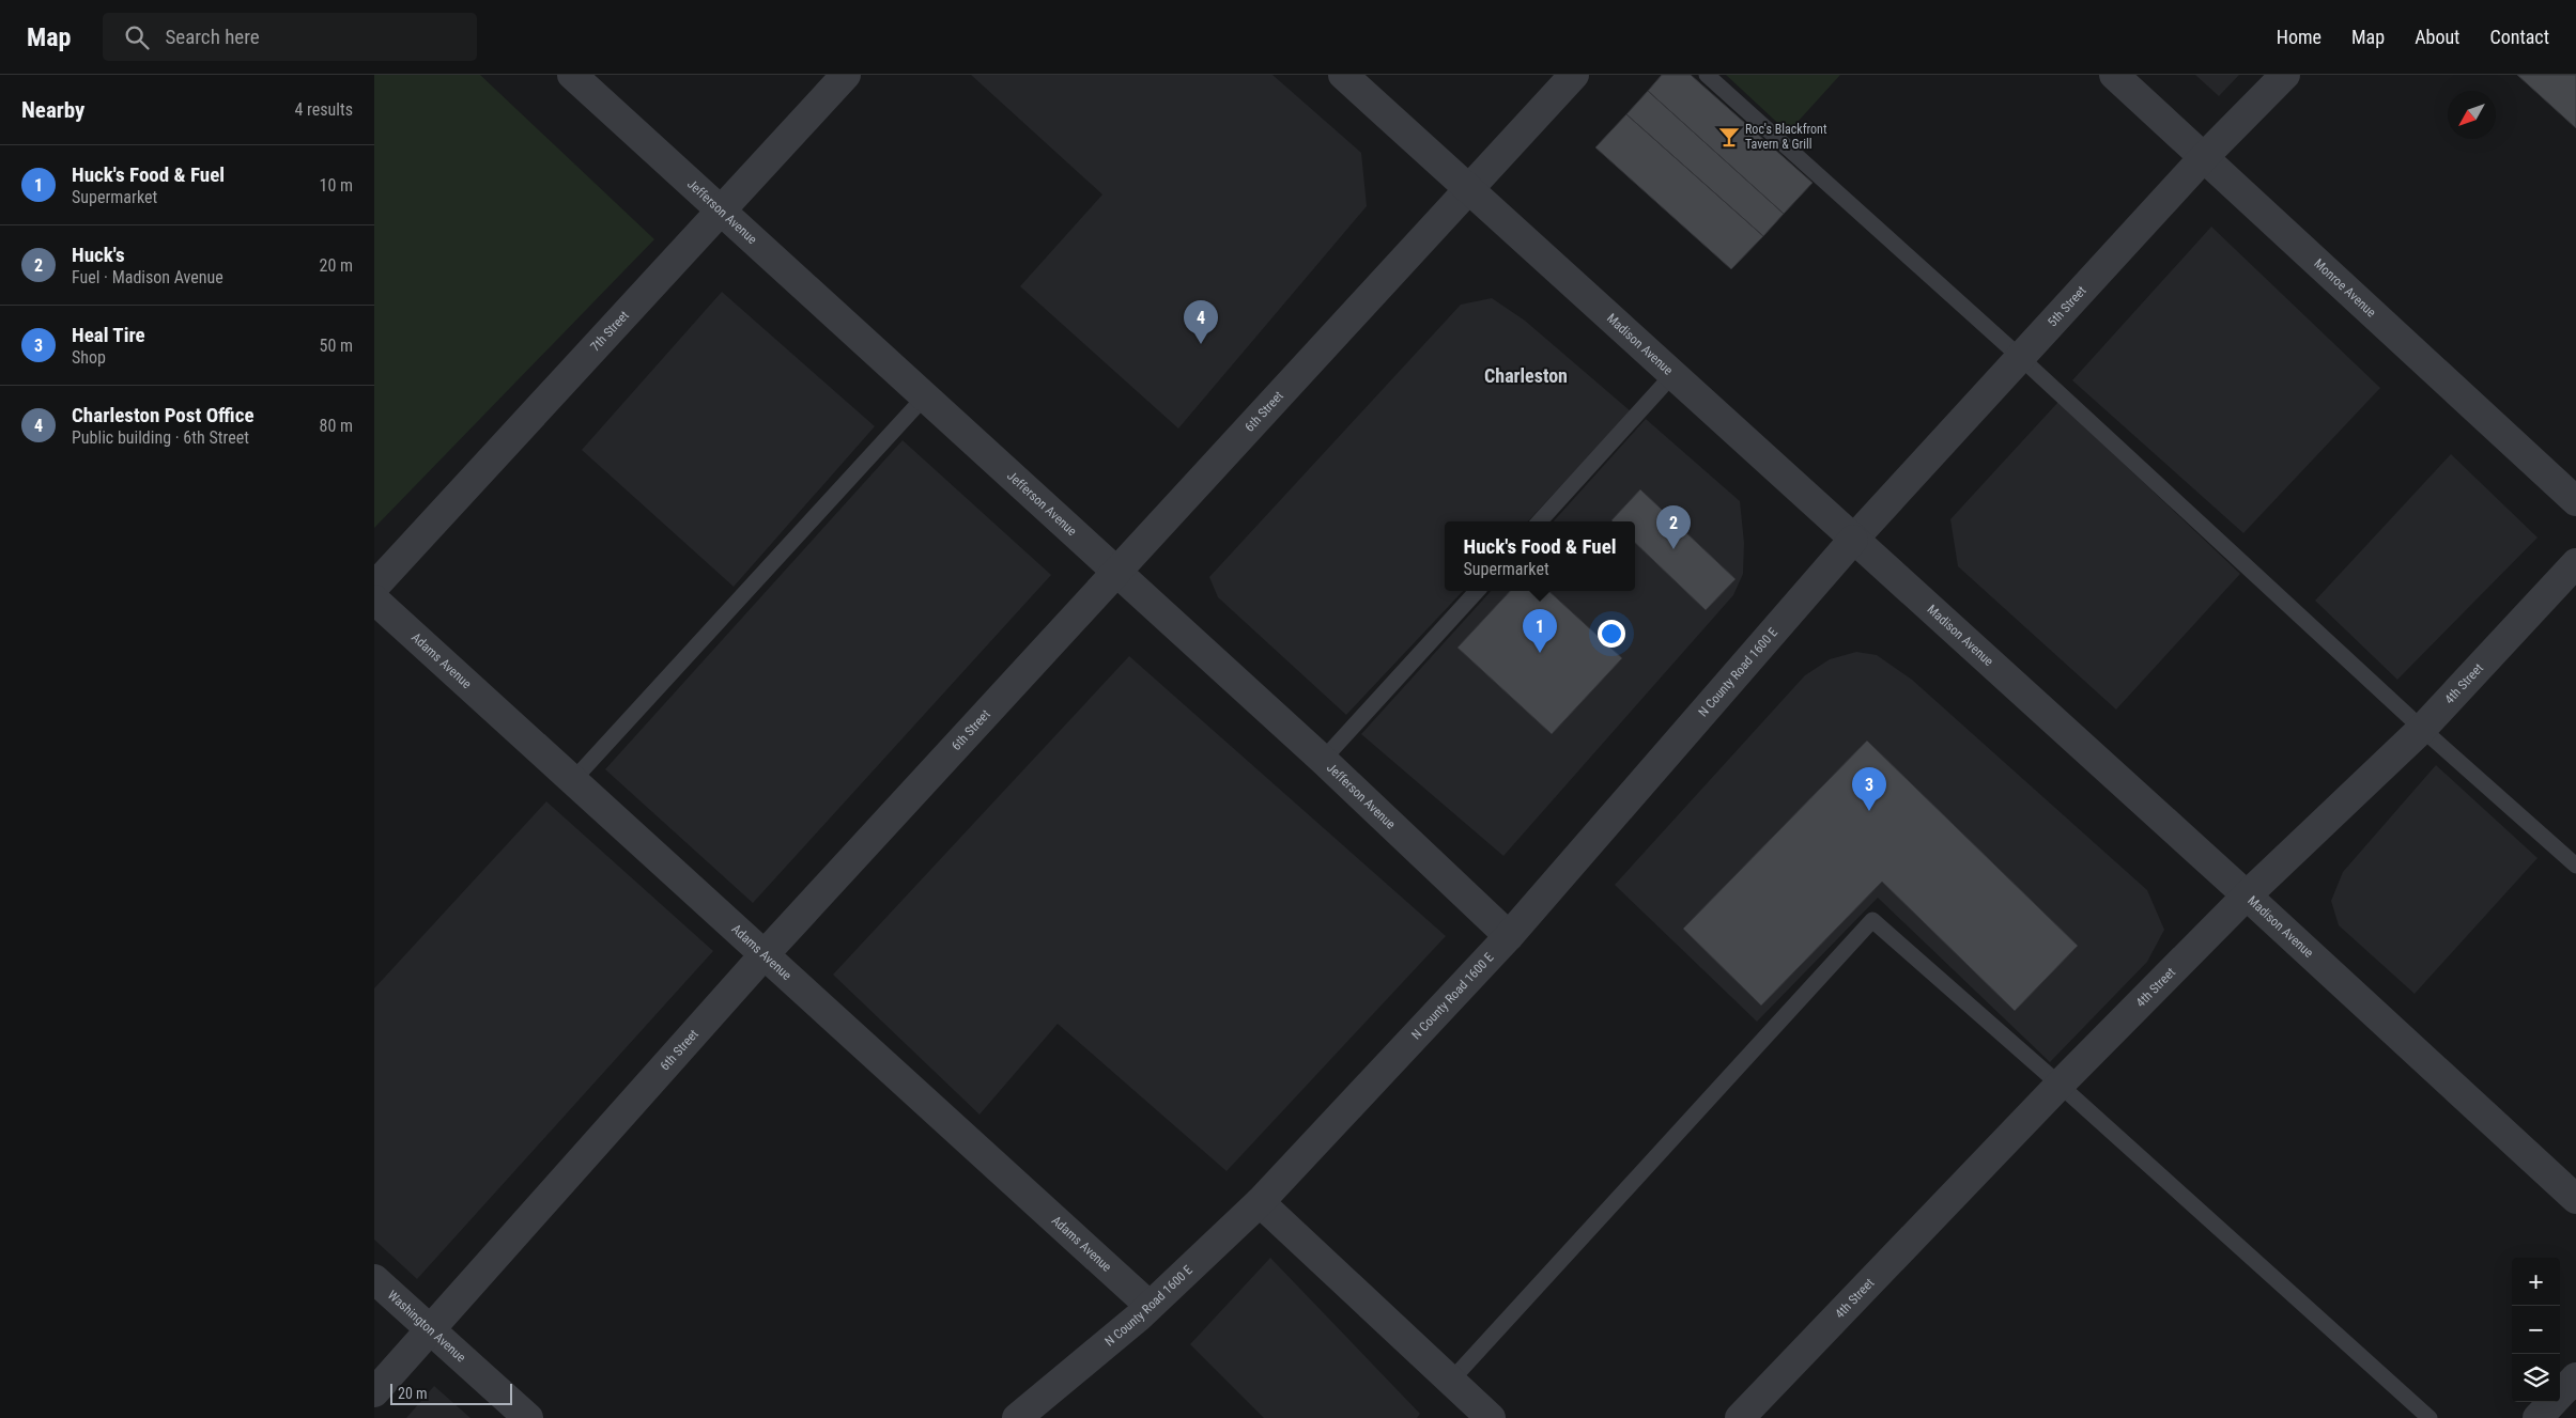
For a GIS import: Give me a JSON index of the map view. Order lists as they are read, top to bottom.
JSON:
{
  "streets": {
    "street": [
      "Jefferson Avenue",
      "Monroe Avenue",
      "5th Street",
      "7th Street",
      "Madison Avenue",
      "6th Street",
      "Adams Avenue",
      "N County Road 1600 E",
      "4th Street",
      "Washington Avenue"
    ]
  },
  "crossings": [
    ["Jefferson Avenue", "7th Street"],
    ["Jefferson Avenue", "6th Street"],
    ["Jefferson Avenue", "N County Road 1600 E"],
    ["Monroe Avenue", "5th Street"],
    ["5th Street", "Madison Avenue"],
    ["5th Street", "N County Road 1600 E"],
    ["Madison Avenue", "6th Street"],
    ["Madison Avenue", "N County Road 1600 E"],
    ["Madison Avenue", "4th Street"],
    ["6th Street", "Adams Avenue"],
    ["6th Street", "Washington Avenue"],
    ["Adams Avenue", "N County Road 1600 E"]
  ],
  "districts": ["Charleston"],
  "places": {
    "bar": ["Roc's Blackfront Tavern & Grill"]
  },
  "scale_bar": "20 m",
  "north": "bottom left",
  "page": {
    "header": "Map",
    "search": "Search here",
    "nav": [
      "Home",
      "Map",
      "About",
      "Contact"
    ],
    "heading": ["Nearby", "4 results"],
    "list": [
      {
        "mark": "1",
        "name": "Huck's Food & Fuel",
        "note": "Supermarket",
        "value": "10 m"
      },
      {
        "mark": "2",
        "name": "Huck's",
        "note": "Fuel · Madison Avenue",
        "value": "20 m"
      },
      {
        "mark": "3",
        "name": "Heal Tire",
        "note": "Shop",
        "value": "50 m"
      },
      {
        "mark": "4",
        "name": "Charleston Post Office",
        "note": "Public building · 6th Street",
        "value": "80 m"
      }
    ],
    "pins": [
      "4",
      "2",
      "1",
      "3"
    ],
    "popup": ["Huck's Food & Fuel", "Supermarket"],
    "map_buttons": ["+", "−"],
    "scale": "20 m"
  }
}
